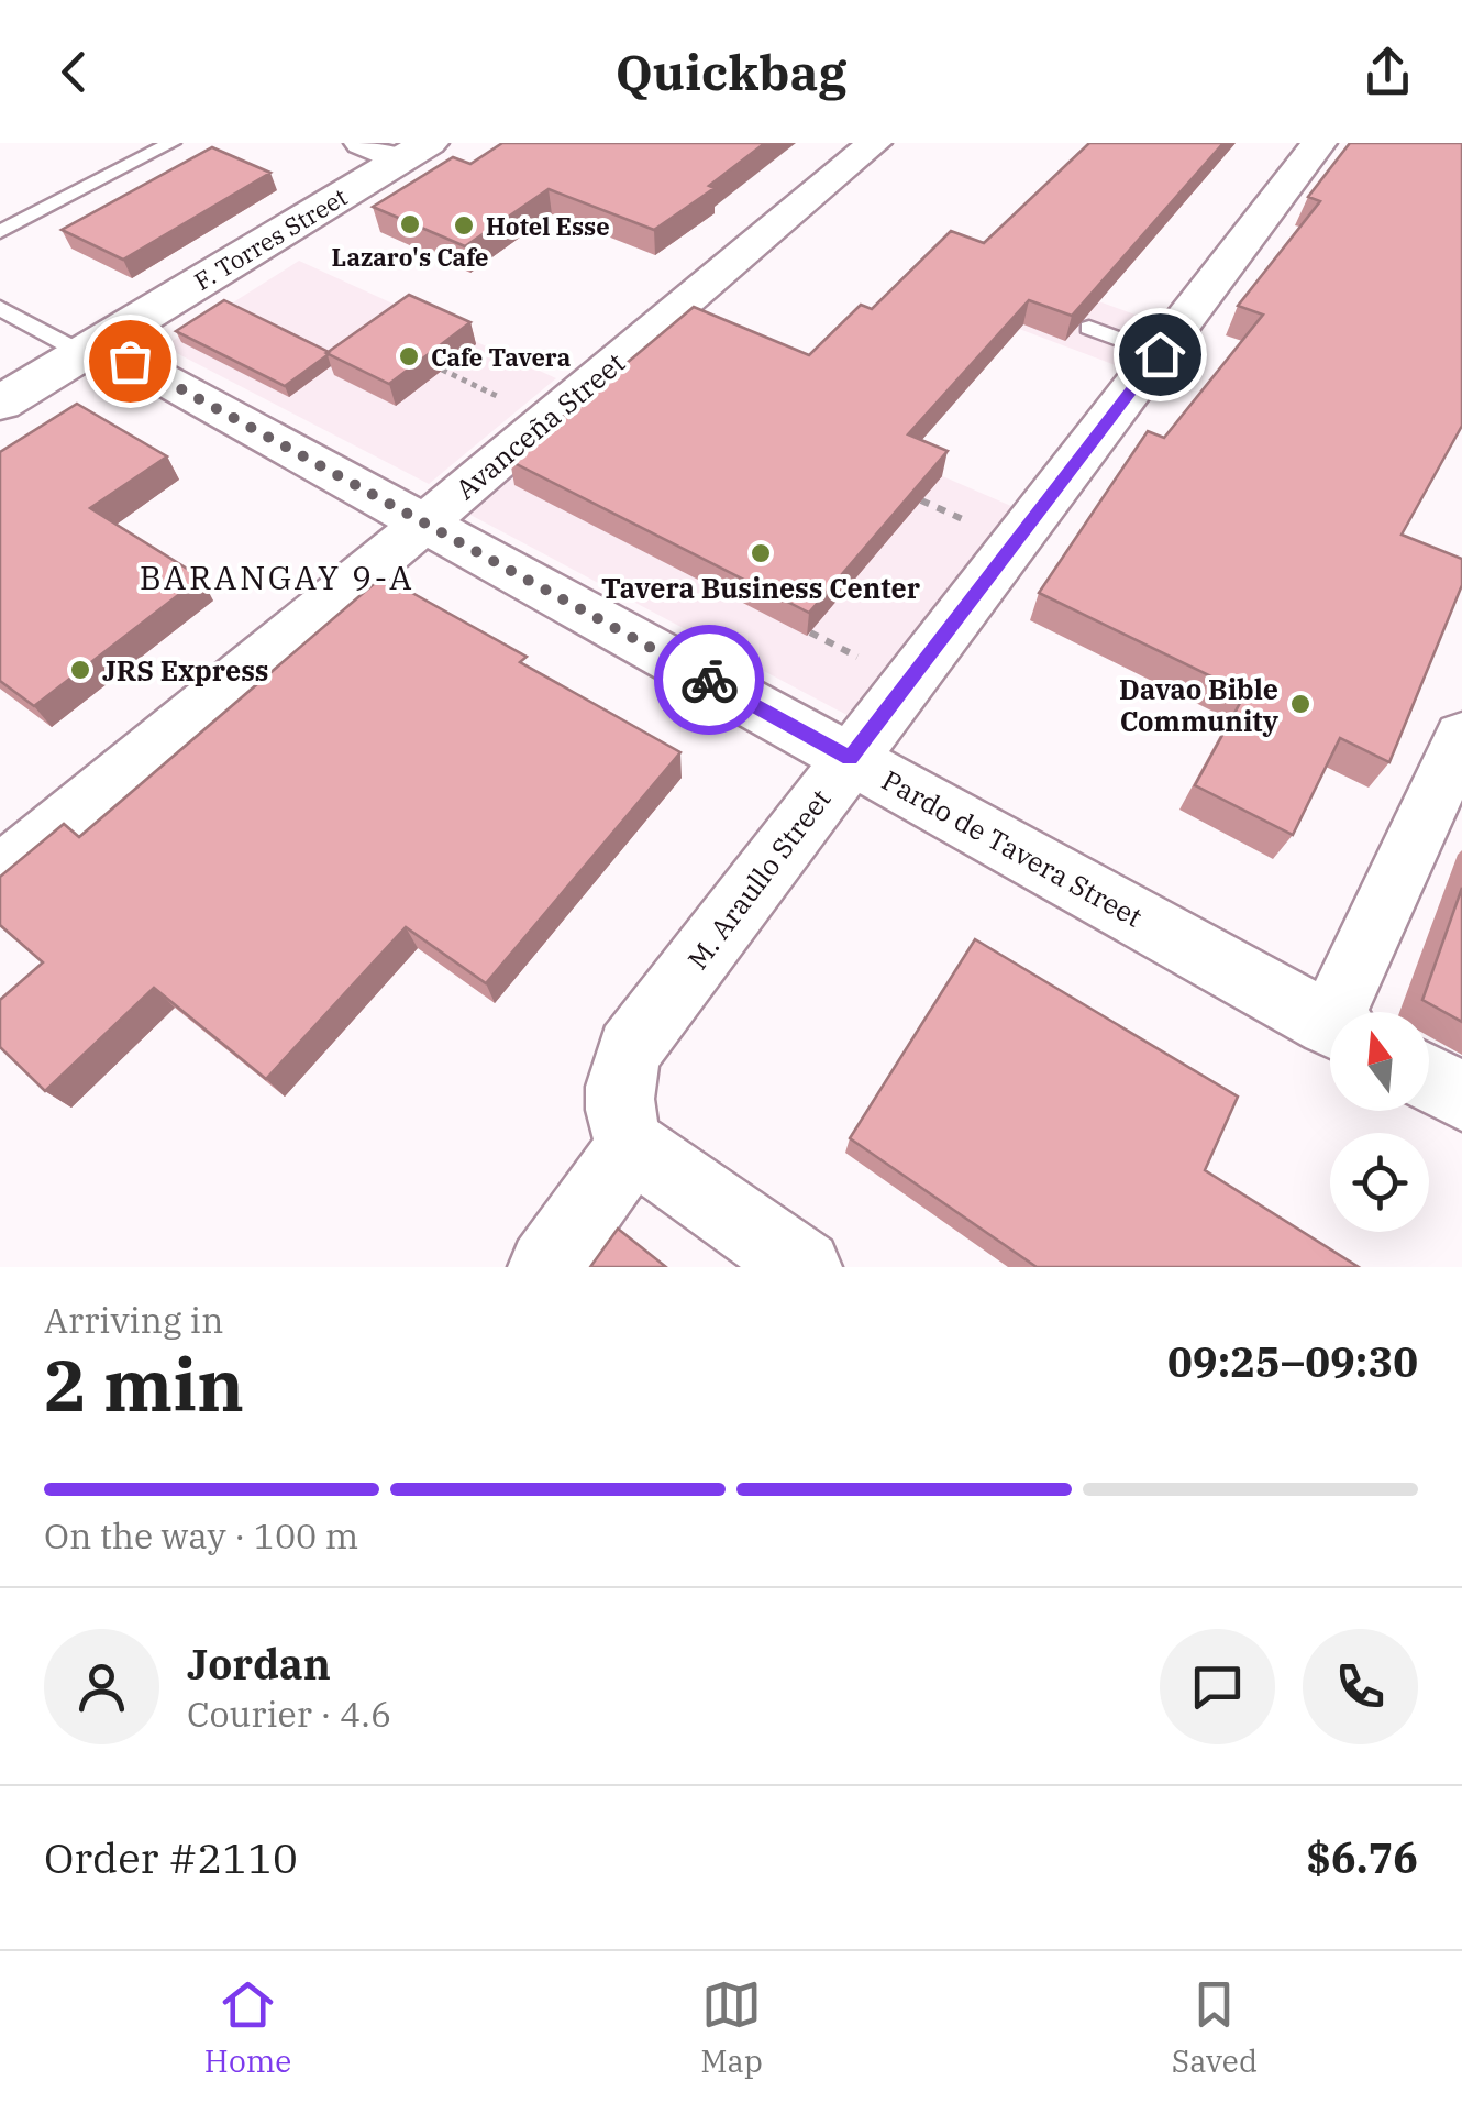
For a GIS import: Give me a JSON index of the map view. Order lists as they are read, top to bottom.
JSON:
{
  "streets": {
    "main road": ["F. Torres Street"],
    "street": ["Avanceña Street", "Pardo de Tavera Street", "M. Araullo Street"]
  },
  "crossings": [
    ["F. Torres Street", "Pardo de Tavera Street"],
    ["Avanceña Street", "Pardo de Tavera Street"],
    ["Pardo de Tavera Street", "M. Araullo Street"]
  ],
  "districts": ["BARANGAY 9-A"],
  "places": [
    "Lazaro's Cafe",
    "Hotel Esse",
    "Cafe Tavera",
    "Tavera Business Center",
    "JRS Express",
    "Davao Bible Community"
  ],
  "north": "top",
  "page": {
    "header": "Quickbag",
    "heading": ["2 min", "Arriving in", "09:25–09:30"],
    "panel": [
      "Jordan",
      "Courier · 4.6",
      "Order #2110",
      "$6.76"
    ],
    "bar": "On the way · 100 m",
    "tabs": ["Home", "Map", "Saved"]
  }
}
